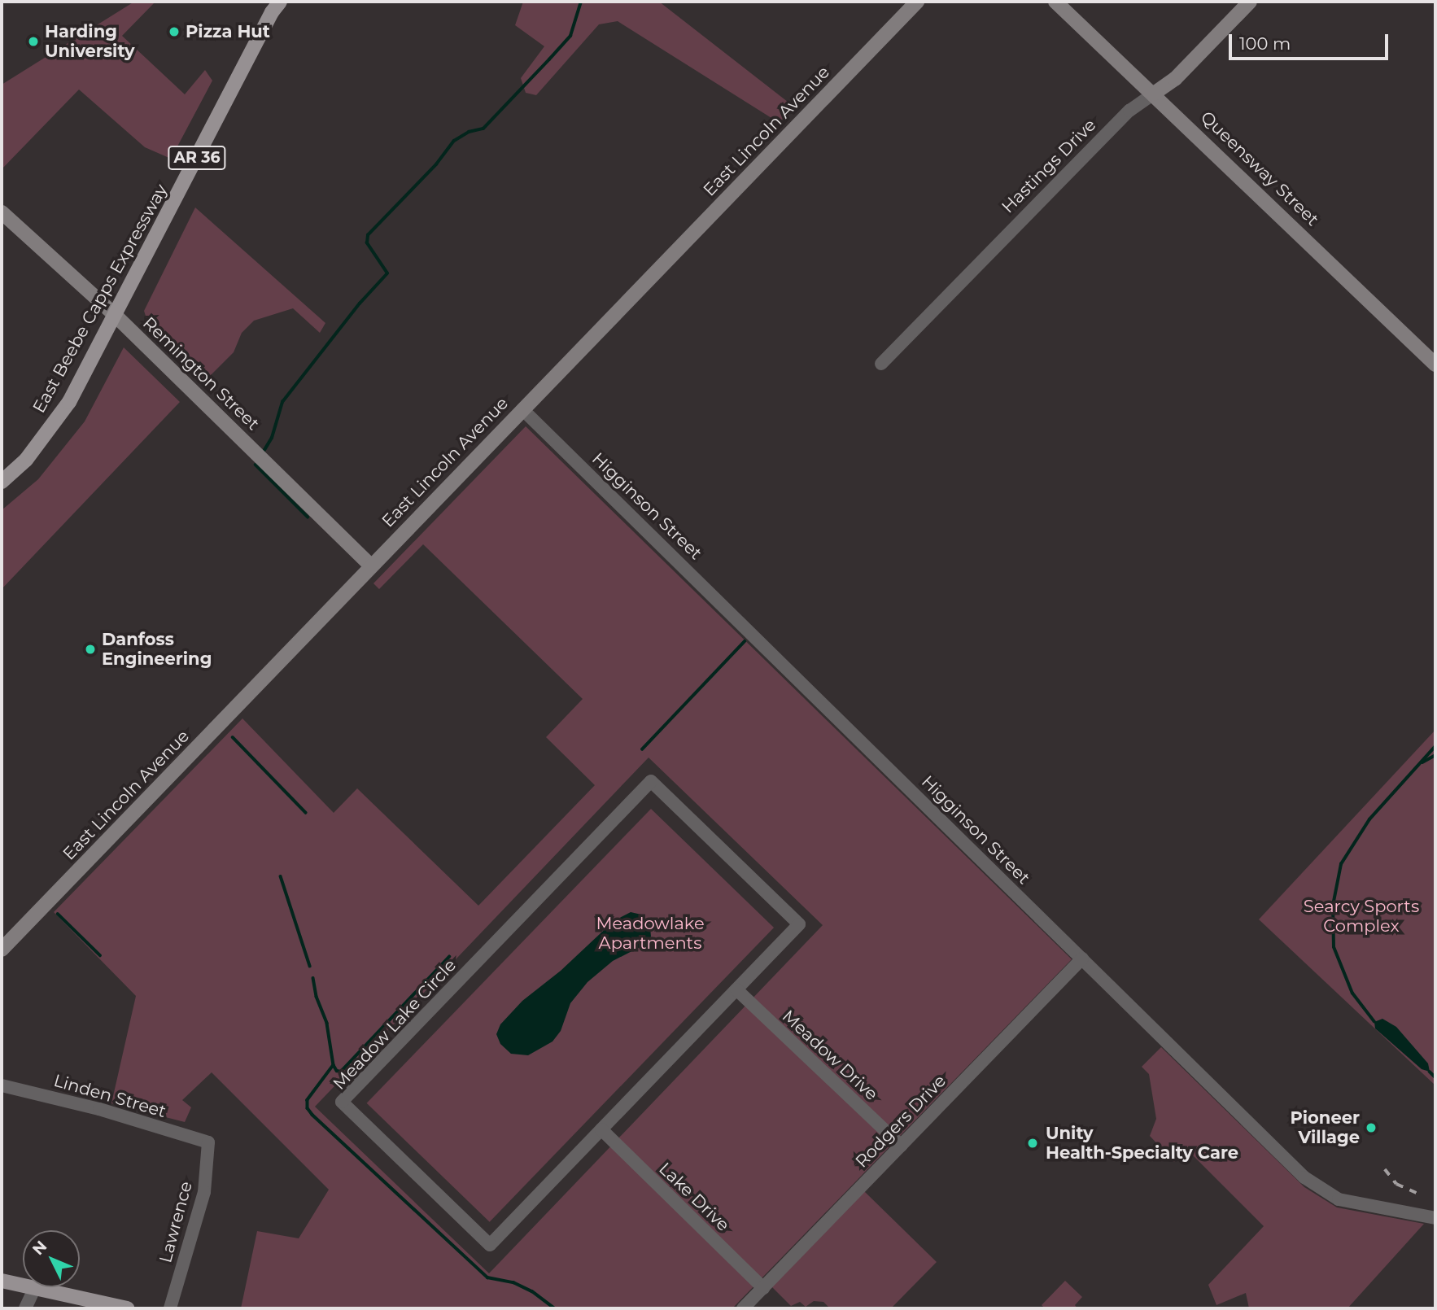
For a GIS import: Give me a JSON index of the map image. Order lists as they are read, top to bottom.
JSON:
{
  "streets": {
    "main road": ["AR 36", "East Beebe Capps Expressway"],
    "street": [
      "East Lincoln Avenue",
      "Hastings Drive",
      "Queensway Street",
      "Remington Street",
      "Higginson Street",
      "Meadow Lake Circle",
      "Meadow Drive",
      "Linden Street",
      "Rodgers Drive",
      "Lake Drive",
      "Lawrence"
    ]
  },
  "crossings": [
    ["East Lincoln Avenue", "Remington Street"],
    ["East Lincoln Avenue", "Higginson Street"],
    ["Hastings Drive", "Queensway Street"],
    ["East Beebe Capps Expressway", "Remington Street"],
    ["Higginson Street", "Rodgers Drive"],
    ["Meadow Lake Circle", "Meadow Drive"],
    ["Meadow Lake Circle", "Lake Drive"],
    ["Meadow Drive", "Rodgers Drive"],
    ["Linden Street", "Lawrence"],
    ["Rodgers Drive", "Lake Drive"]
  ],
  "parks": ["Searcy Sports Complex", "Meadowlake Apartments"],
  "places": [
    "Pizza Hut",
    "Harding University",
    "Danfoss Engineering",
    "Pioneer Village",
    "Unity Health-Specialty Care"
  ],
  "scale_bar": "100 m",
  "north": "top left"
}
